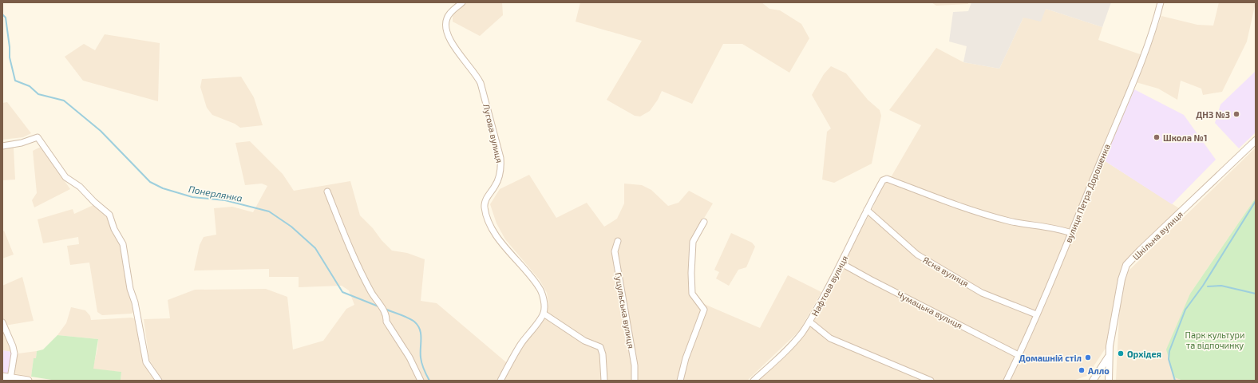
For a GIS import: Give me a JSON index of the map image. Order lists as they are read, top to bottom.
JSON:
{
  "streets": {
    "street": [
      "Лугова вулиця",
      "вулиця Петра Дорошенка",
      "Шкільна вулиця",
      "Ясна вулиця",
      "Нафтова вулиця",
      "Чумацька вулиця",
      "Гуцульська вулиця"
    ]
  },
  "crossings": [
    ["вулиця Петра Дорошенка", "Ясна вулиця"],
    ["вулиця Петра Дорошенка", "Нафтова вулиця"],
    ["вулиця Петра Дорошенка", "Чумацька вулиця"],
    ["Ясна вулиця", "Нафтова вулиця"],
    ["Нафтова вулиця", "Чумацька вулиця"]
  ],
  "water": ["Понерлянка"],
  "parks": ["Парк культури та відпочинку"],
  "places": [
    "ДНЗ №3",
    "Школа №1",
    "Орхідея",
    "Домашній стіл",
    "Алло"
  ]
}
